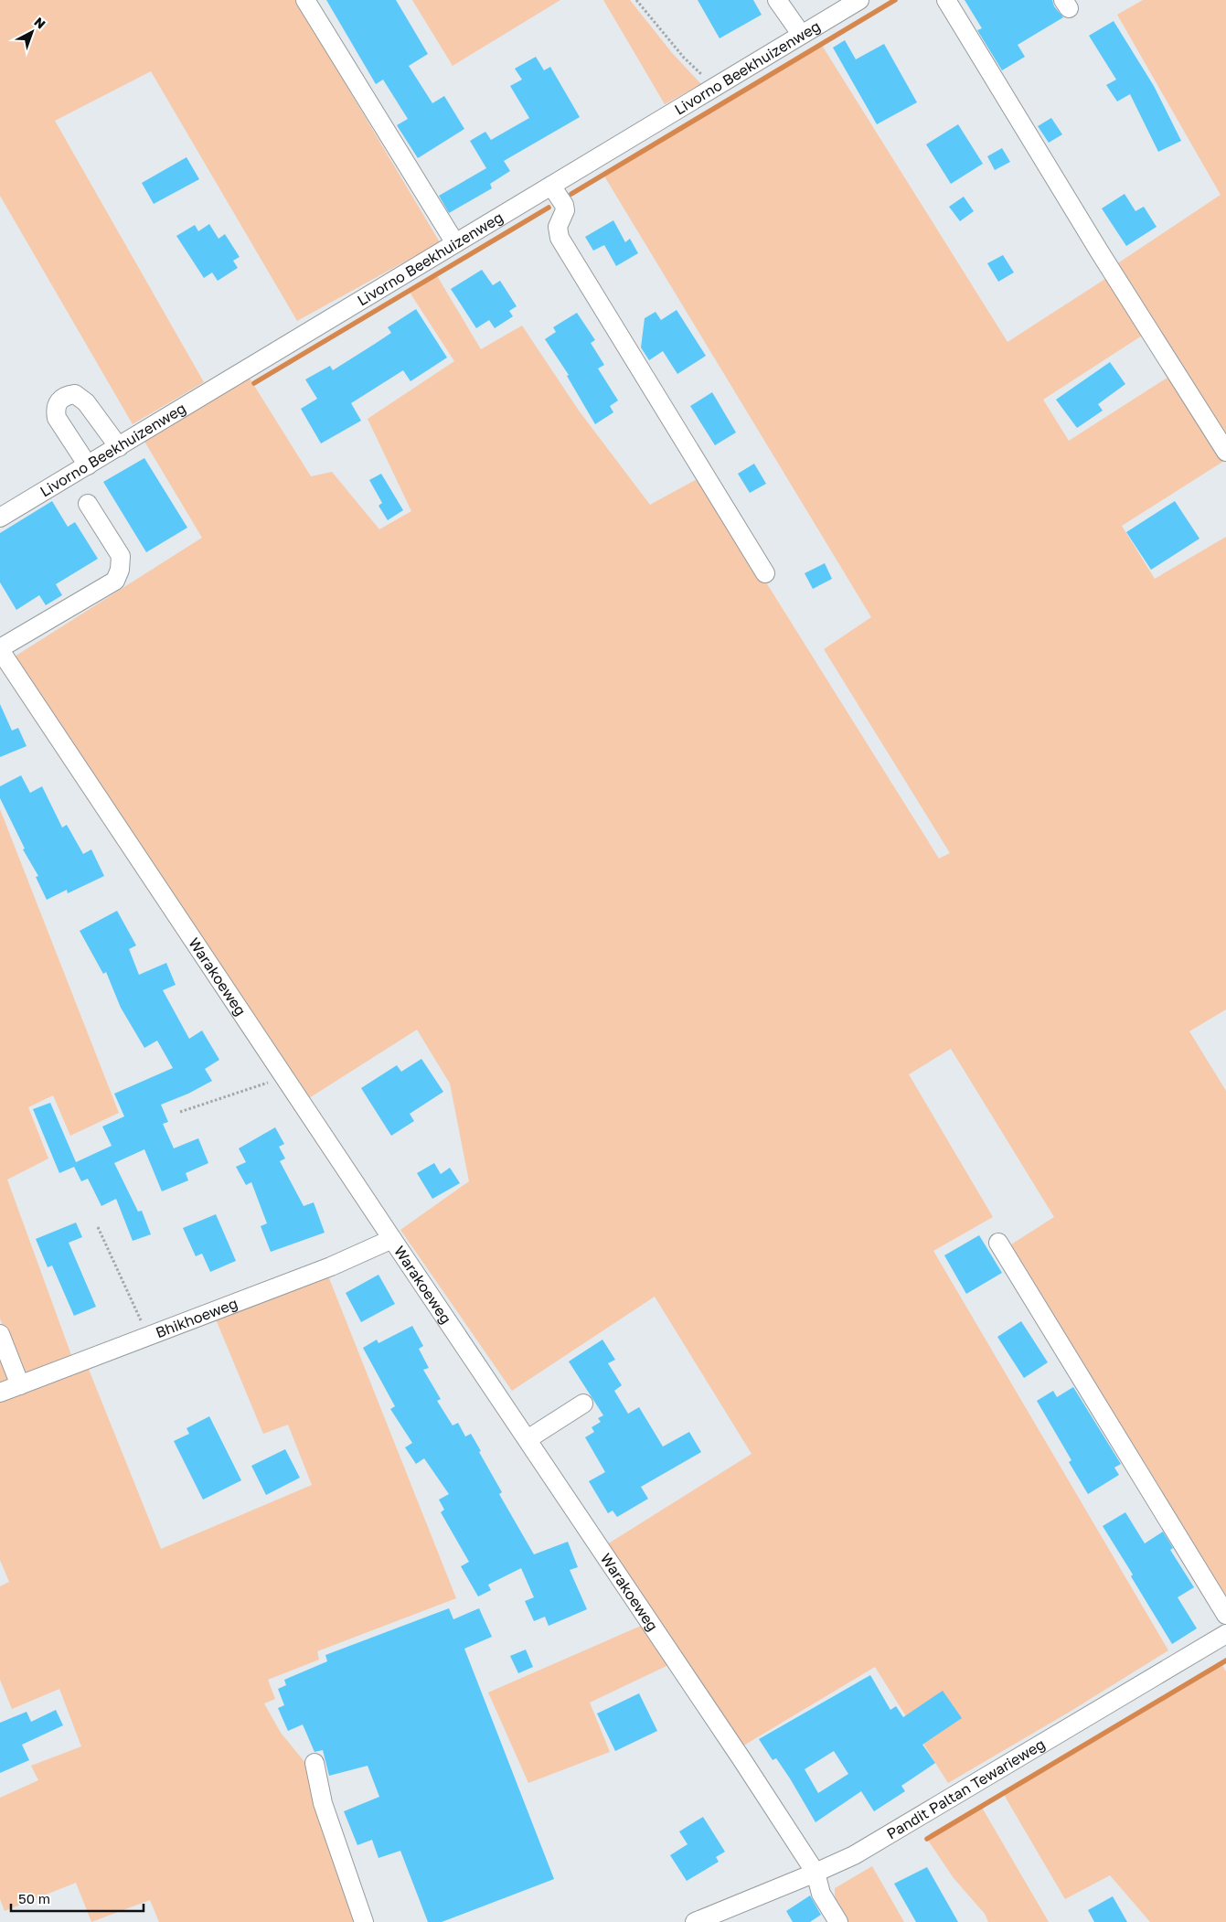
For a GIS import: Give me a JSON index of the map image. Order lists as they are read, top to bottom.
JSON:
{
  "streets": {
    "street": [
      "Livorno Beekhuizenweg",
      "Warakoeweg",
      "Bhikhoeweg",
      "Pandit Paltan Tewarieweg"
    ]
  },
  "crossings": [
    ["Warakoeweg", "Bhikhoeweg"],
    ["Warakoeweg", "Pandit Paltan Tewarieweg"]
  ],
  "scale_bar": "50 m",
  "north": "top right"
}
